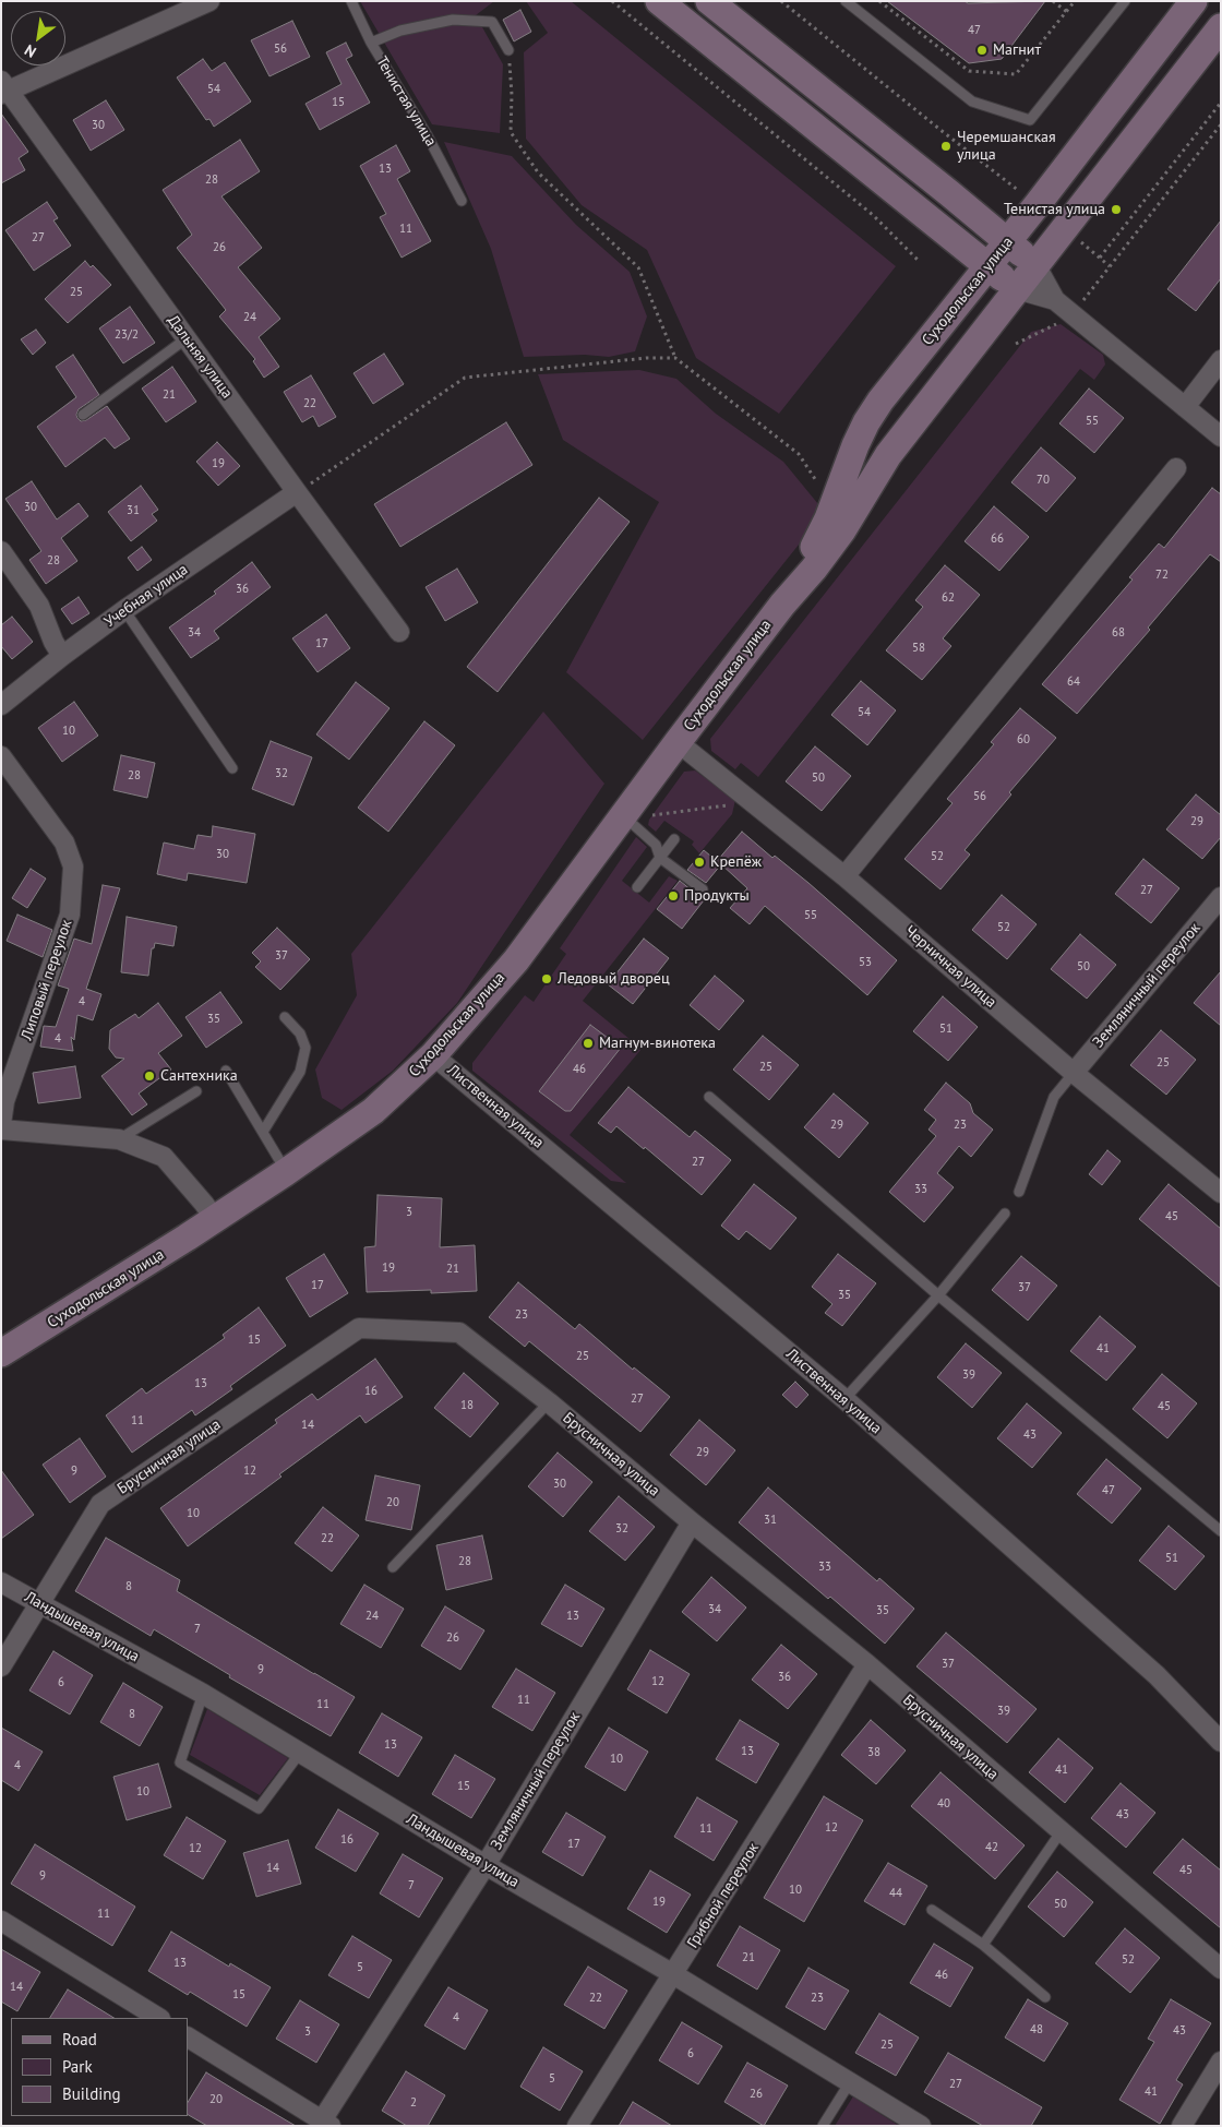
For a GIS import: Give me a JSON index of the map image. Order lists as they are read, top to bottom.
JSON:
{
  "streets": {
    "main road": ["Суходольская улица"],
    "street": [
      "Дальняя улица",
      "Учебная улица",
      "Черничная улица",
      "Липовый переулок",
      "Земляничный переулок",
      "Лиственная улица",
      "Брусничная улица",
      "Ландышевая улица",
      "Грибной переулок"
    ],
    "lane": ["Тенистая улица"]
  },
  "crossings": [
    ["Суходольская улица", "Черничная улица"],
    ["Суходольская улица", "Лиственная улица"],
    ["Дальняя улица", "Учебная улица"],
    ["Черничная улица", "Земляничный переулок"],
    ["Земляничный переулок", "Брусничная улица"],
    ["Земляничный переулок", "Ландышевая улица"],
    ["Брусничная улица", "Ландышевая улица"],
    ["Брусничная улица", "Грибной переулок"],
    ["Ландышевая улица", "Грибной переулок"]
  ],
  "places": [
    "Магнит",
    "Черемшанская улица",
    "Тенистая улица",
    "Крепёж",
    "Продукты",
    "Ледовый дворец",
    "Магнум-винотека",
    "Сантехника"
  ],
  "house_numbers": [
    "47",
    "56",
    "54",
    "15",
    "30",
    "13",
    "28",
    "11",
    "27",
    "26",
    "25",
    "24",
    "23/2",
    "21",
    "22",
    "55",
    "19",
    "70",
    "30",
    "31",
    "66",
    "28",
    "72",
    "36",
    "62",
    "34",
    "68",
    "17",
    "58",
    "64",
    "54",
    "10",
    "60",
    "32",
    "28",
    "50",
    "56",
    "29",
    "30",
    "52",
    "27",
    "55",
    "52",
    "37",
    "53",
    "50",
    "4",
    "35",
    "51",
    "4",
    "25",
    "25",
    "46",
    "29",
    "23",
    "27",
    "33",
    "3",
    "45",
    "19",
    "21",
    "17",
    "37",
    "35",
    "23",
    "15",
    "41",
    "25",
    "39",
    "13",
    "16",
    "27",
    "18",
    "45",
    "11",
    "14",
    "43",
    "29",
    "9",
    "12",
    "30",
    "47",
    "20",
    "10",
    "31",
    "32",
    "22",
    "51",
    "28",
    "33",
    "8",
    "34",
    "35",
    "24",
    "13",
    "7",
    "26",
    "37",
    "9",
    "36",
    "12",
    "6",
    "11",
    "11",
    "39",
    "8",
    "13",
    "13",
    "38",
    "10",
    "4",
    "41",
    "15",
    "10",
    "40",
    "43",
    "12",
    "11",
    "16",
    "17",
    "42",
    "12",
    "14",
    "45",
    "9",
    "7",
    "10",
    "44",
    "19",
    "50",
    "11",
    "21",
    "52",
    "13",
    "5",
    "46",
    "14",
    "15",
    "22",
    "23",
    "4",
    "48",
    "43",
    "3",
    "25",
    "6",
    "5",
    "27",
    "41",
    "26",
    "20",
    "2"
  ],
  "legend": ["Road", "Park", "Building"],
  "north": "bottom left"
}
